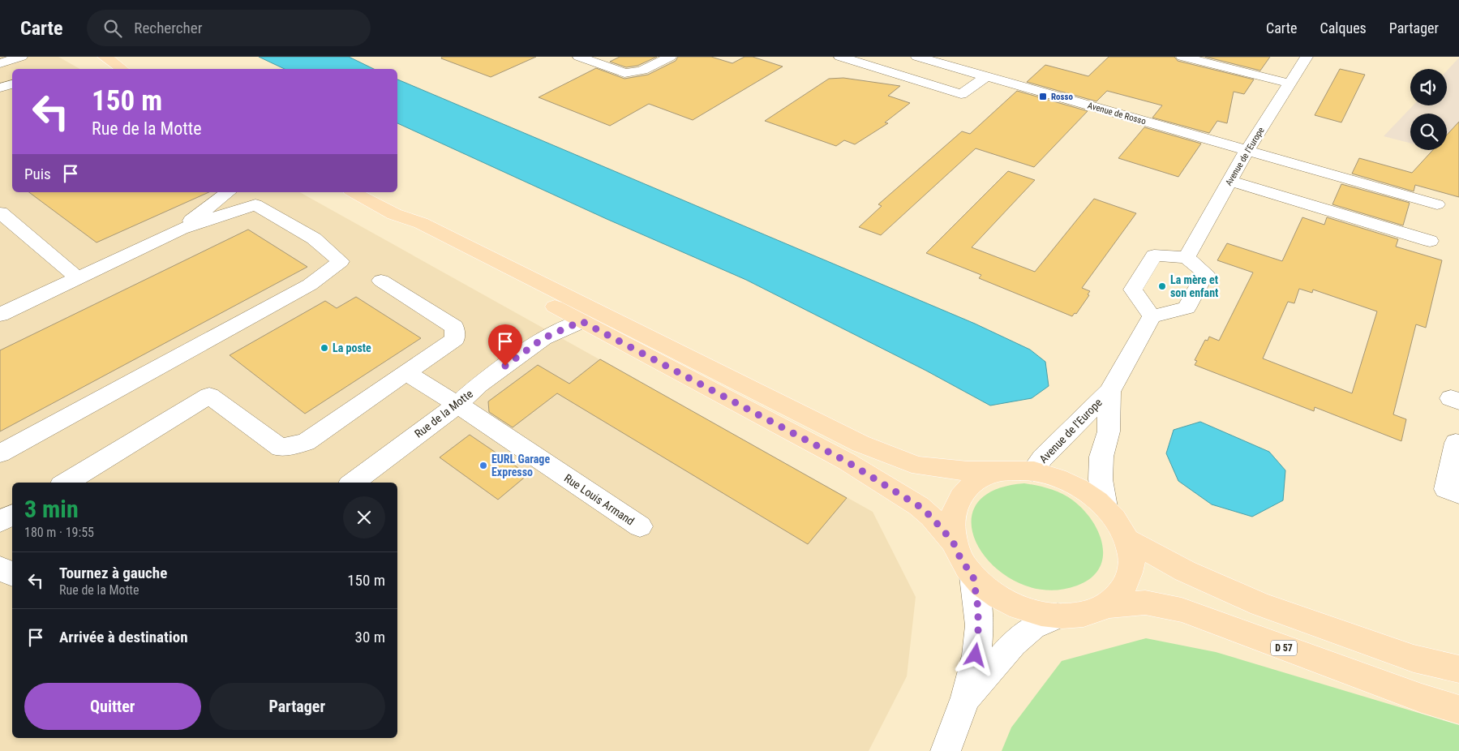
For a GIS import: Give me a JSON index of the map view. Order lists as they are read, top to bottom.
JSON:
{
  "streets": {
    "main road": ["D 57"],
    "street": [
      "Avenue de Rosso",
      "Avenue de l'Europe",
      "Rue de la Motte",
      "Rue Louis Armand"
    ]
  },
  "crossings": [
    ["Avenue de Rosso", "Avenue de l'Europe"],
    ["Rue de la Motte", "Rue Louis Armand"]
  ],
  "places": {
    "transit": ["Rosso"],
    "other": ["La mère et son enfant", "La poste", "EURL Garage Expresso"]
  },
  "page": {
    "header": "Carte",
    "search": "Rechercher",
    "nav": ["Carte", "Calques", "Partager"],
    "turn": ["150 m", "Rue de la Motte"],
    "then": "Puis",
    "heading": ["3 min", "180 m · 19:55"],
    "list": [
      {
        "name": "Tournez à gauche",
        "note": "Rue de la Motte",
        "value": "150 m"
      },
      {
        "name": "Arrivée à destination",
        "value": "30 m"
      }
    ],
    "buttons": ["Quitter", "Partager"]
  }
}
